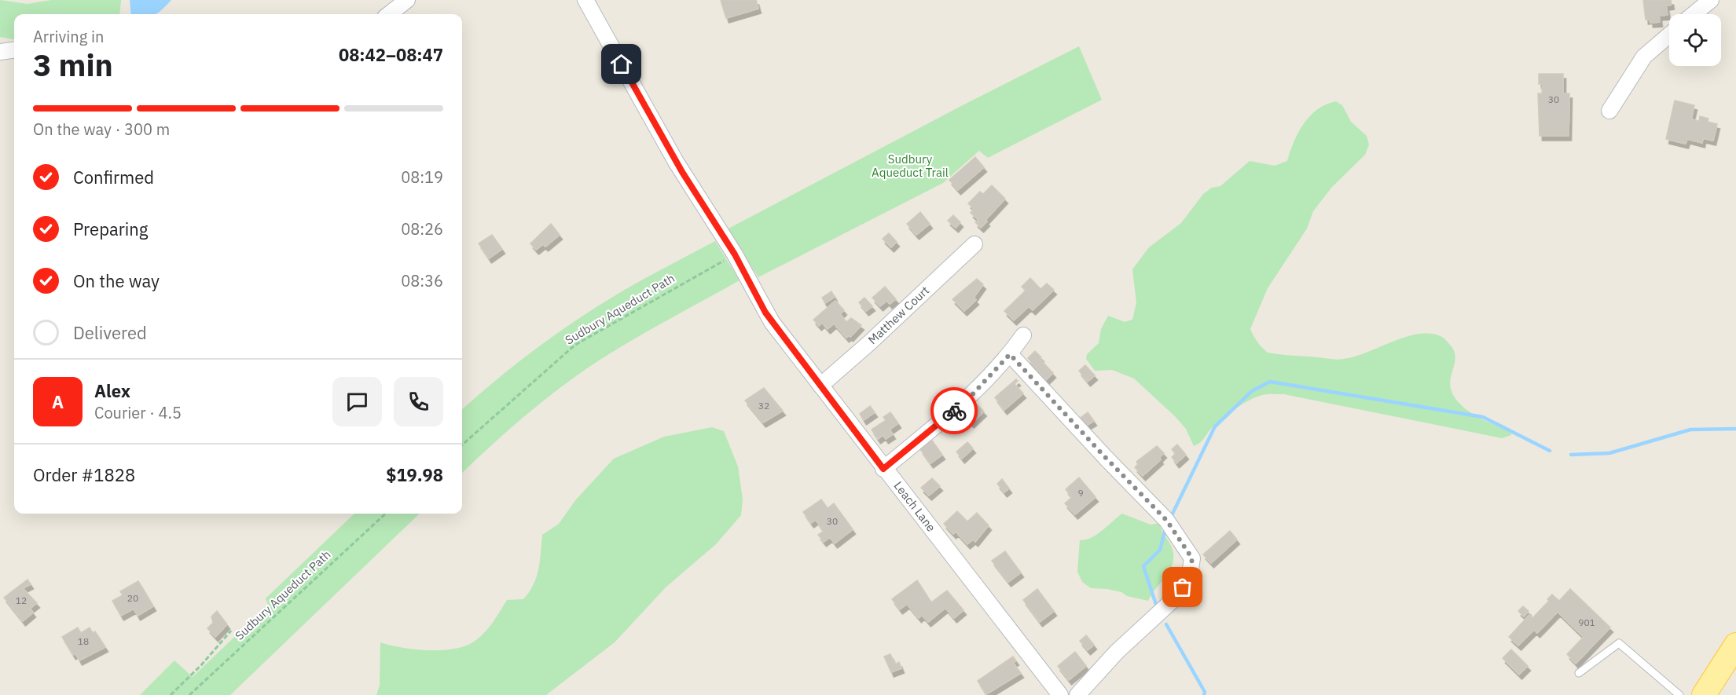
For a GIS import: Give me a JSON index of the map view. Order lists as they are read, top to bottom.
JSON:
{
  "streets": {
    "street": ["Matthew Court", "Leach Lane"],
    "path": ["Sudbury Aqueduct Path"]
  },
  "crossings": [
    ["Sudbury Aqueduct Path", "Leach Lane"],
    ["Matthew Court", "Leach Lane"]
  ],
  "parks": ["Sudbury Aqueduct Trail"],
  "house_numbers": [
    "30",
    "32",
    "9",
    "30",
    "20",
    "12",
    "901",
    "18"
  ],
  "page": {
    "heading": ["3 min", "Arriving in", "08:42–08:47"],
    "panel": [
      "Alex",
      "Courier · 4.5",
      "Order #1828",
      "$19.98"
    ],
    "bar": "On the way · 300 m",
    "list": [
      ["Confirmed", "08:19"],
      ["Preparing", "08:26"],
      ["On the way", "08:36"],
      "Delivered"
    ],
    "round": "A"
  }
}
